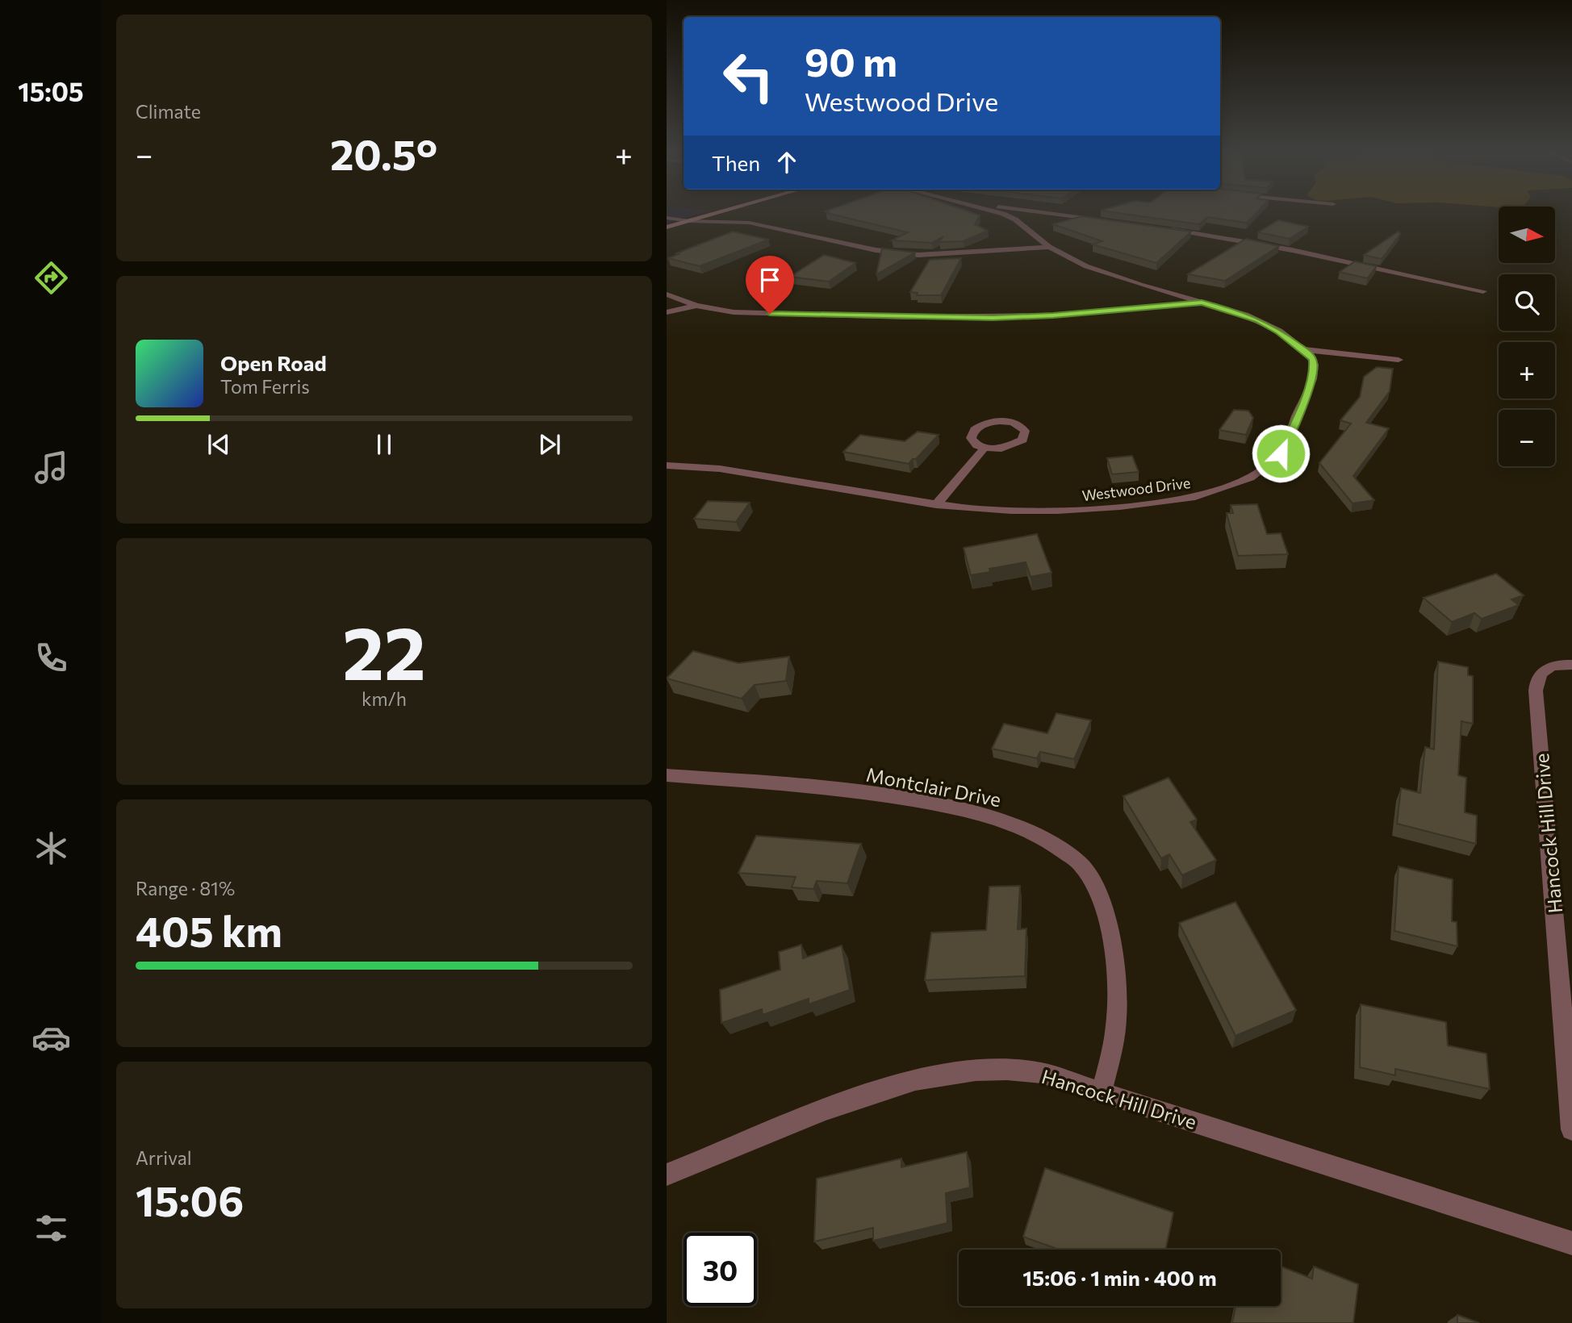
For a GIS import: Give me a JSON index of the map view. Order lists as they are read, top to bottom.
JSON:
{
  "streets": {
    "street": ["Westwood Drive", "Montclair Drive", "Hancock Hill Drive"]
  },
  "crossings": [
    ["Montclair Drive", "Hancock Hill Drive"]
  ],
  "north": "right",
  "page": {
    "tabs": "15:05",
    "tile": [
      "Climate",
      ["22", "km/h"],
      ["Range · 81%", "405 km"],
      ["Arrival", "15:06"]
    ],
    "turn": ["90 m", "Westwood Drive"],
    "heat": ["−", "20.5°", "+"],
    "then": "Then",
    "map_buttons": ["+", "−"],
    "song": ["Open Road", "Tom Ferris"],
    "limit": "30",
    "trip": "15:06 · 1 min · 400 m"
  }
}
